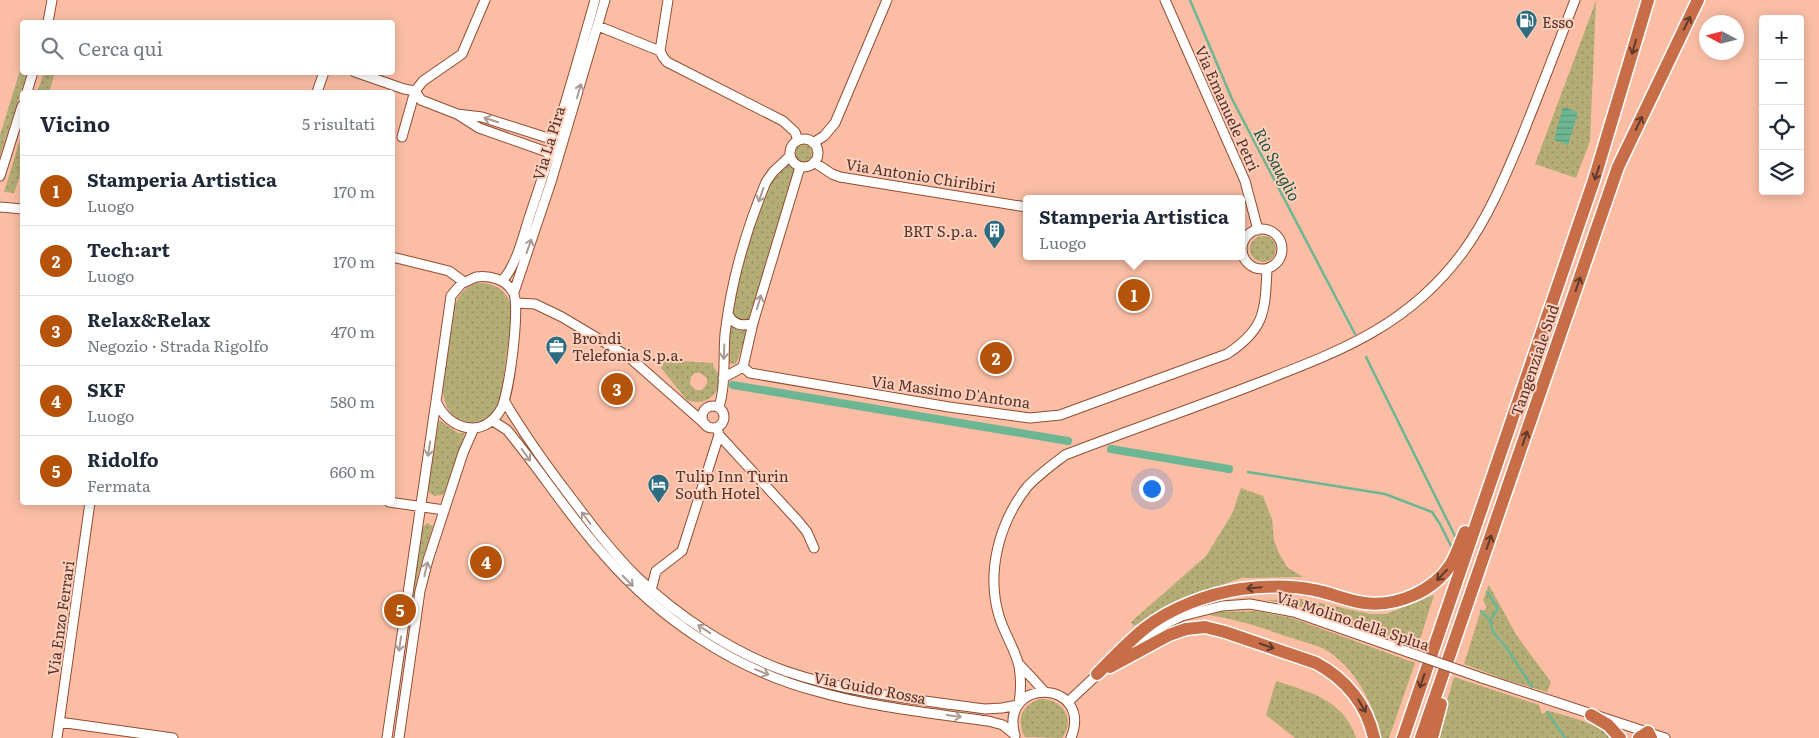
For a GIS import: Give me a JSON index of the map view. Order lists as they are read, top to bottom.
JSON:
{
  "streets": {
    "highway": ["Tangenziale Sud"],
    "street": [
      "Via Emanuele Petri",
      "Via La Pira",
      "Via Antonio Chiribiri",
      "Via Massimo D'Antona",
      "Via Enzo Ferrari",
      "Via Molino della Splua",
      "Via Guido Rossa"
    ]
  },
  "water": ["Rio Sauglio"],
  "places": {
    "fuel station": ["Esso"],
    "building": ["BRT S.p.a."],
    "office": ["Brondi Telefonia S.p.a."],
    "hotel": ["Tulip Inn Turin South Hotel"]
  },
  "north": "left",
  "page": {
    "map_buttons": ["+", "−"],
    "search": "Cerca qui",
    "heading": ["Vicino", "5 risultati"],
    "list": [
      {
        "mark": "1",
        "name": "Stamperia Artistica",
        "note": "Luogo",
        "value": "170 m"
      },
      {
        "mark": "2",
        "name": "Tech:art",
        "note": "Luogo",
        "value": "170 m"
      },
      {
        "mark": "3",
        "name": "Relax&Relax",
        "note": "Negozio · Strada Rigolfo",
        "value": "470 m"
      },
      {
        "mark": "4",
        "name": "SKF",
        "note": "Luogo",
        "value": "580 m"
      },
      {
        "mark": "5",
        "name": "Ridolfo",
        "note": "Fermata",
        "value": "660 m"
      }
    ],
    "popup": ["Stamperia Artistica", "Luogo"],
    "pins": [
      "1",
      "2",
      "3",
      "4",
      "5"
    ]
  }
}
